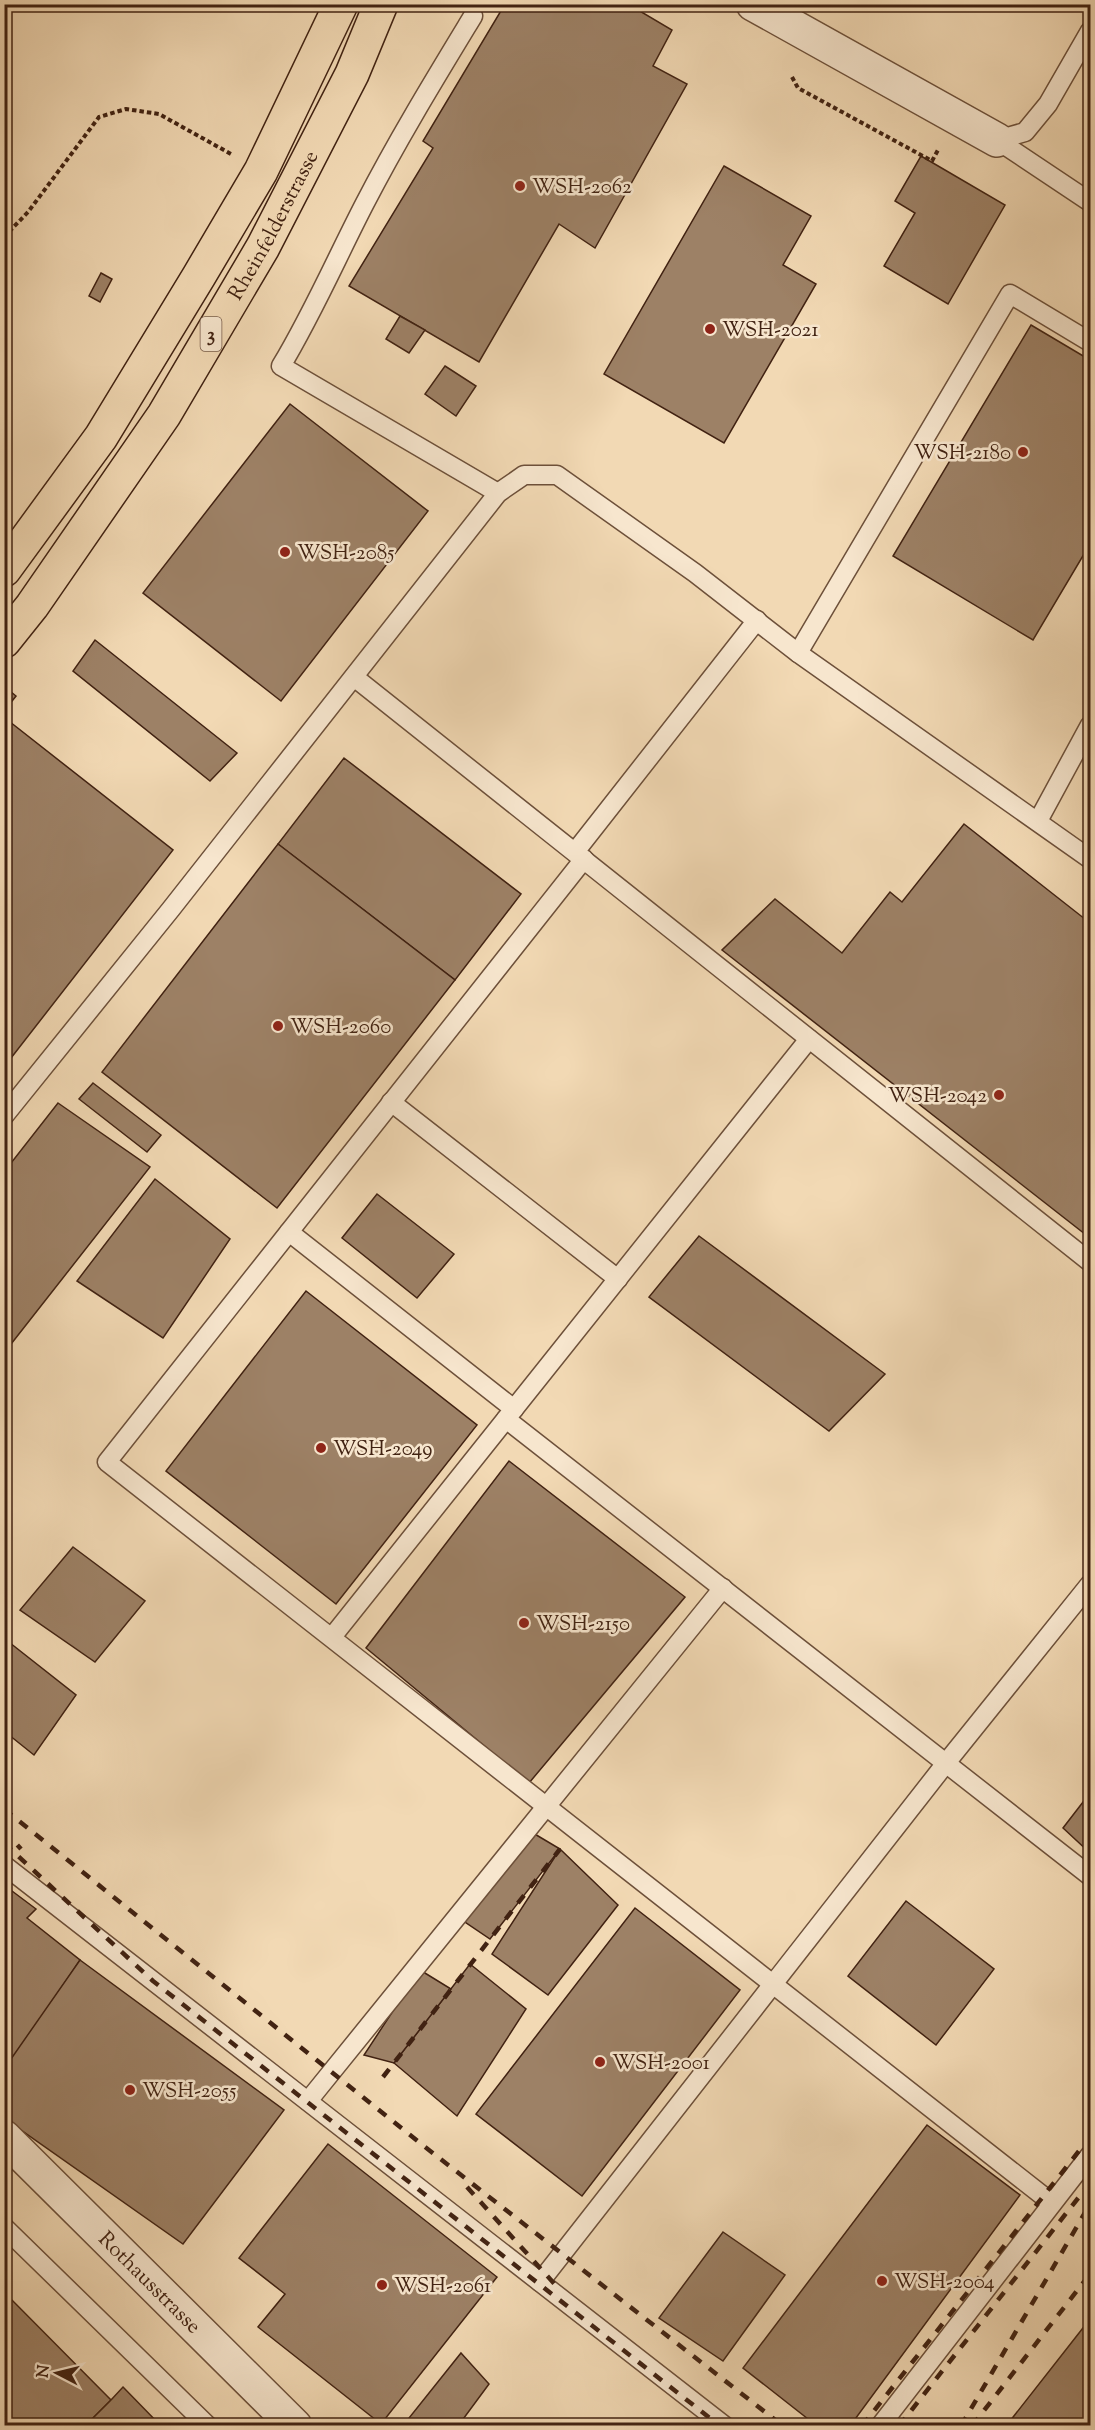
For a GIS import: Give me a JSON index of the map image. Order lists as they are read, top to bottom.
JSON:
{
  "streets": {
    "main road": ["Rheinfelderstrasse", "3"],
    "street": ["Rothausstrasse"]
  },
  "places": [
    "WSH-2062",
    "WSH-2021",
    "WSH-2180",
    "WSH-2085",
    "WSH-2060",
    "WSH-2042",
    "WSH-2049",
    "WSH-2150",
    "WSH-2001",
    "WSH-2055",
    "WSH-2004",
    "WSH-2061"
  ],
  "north": "left"
}
